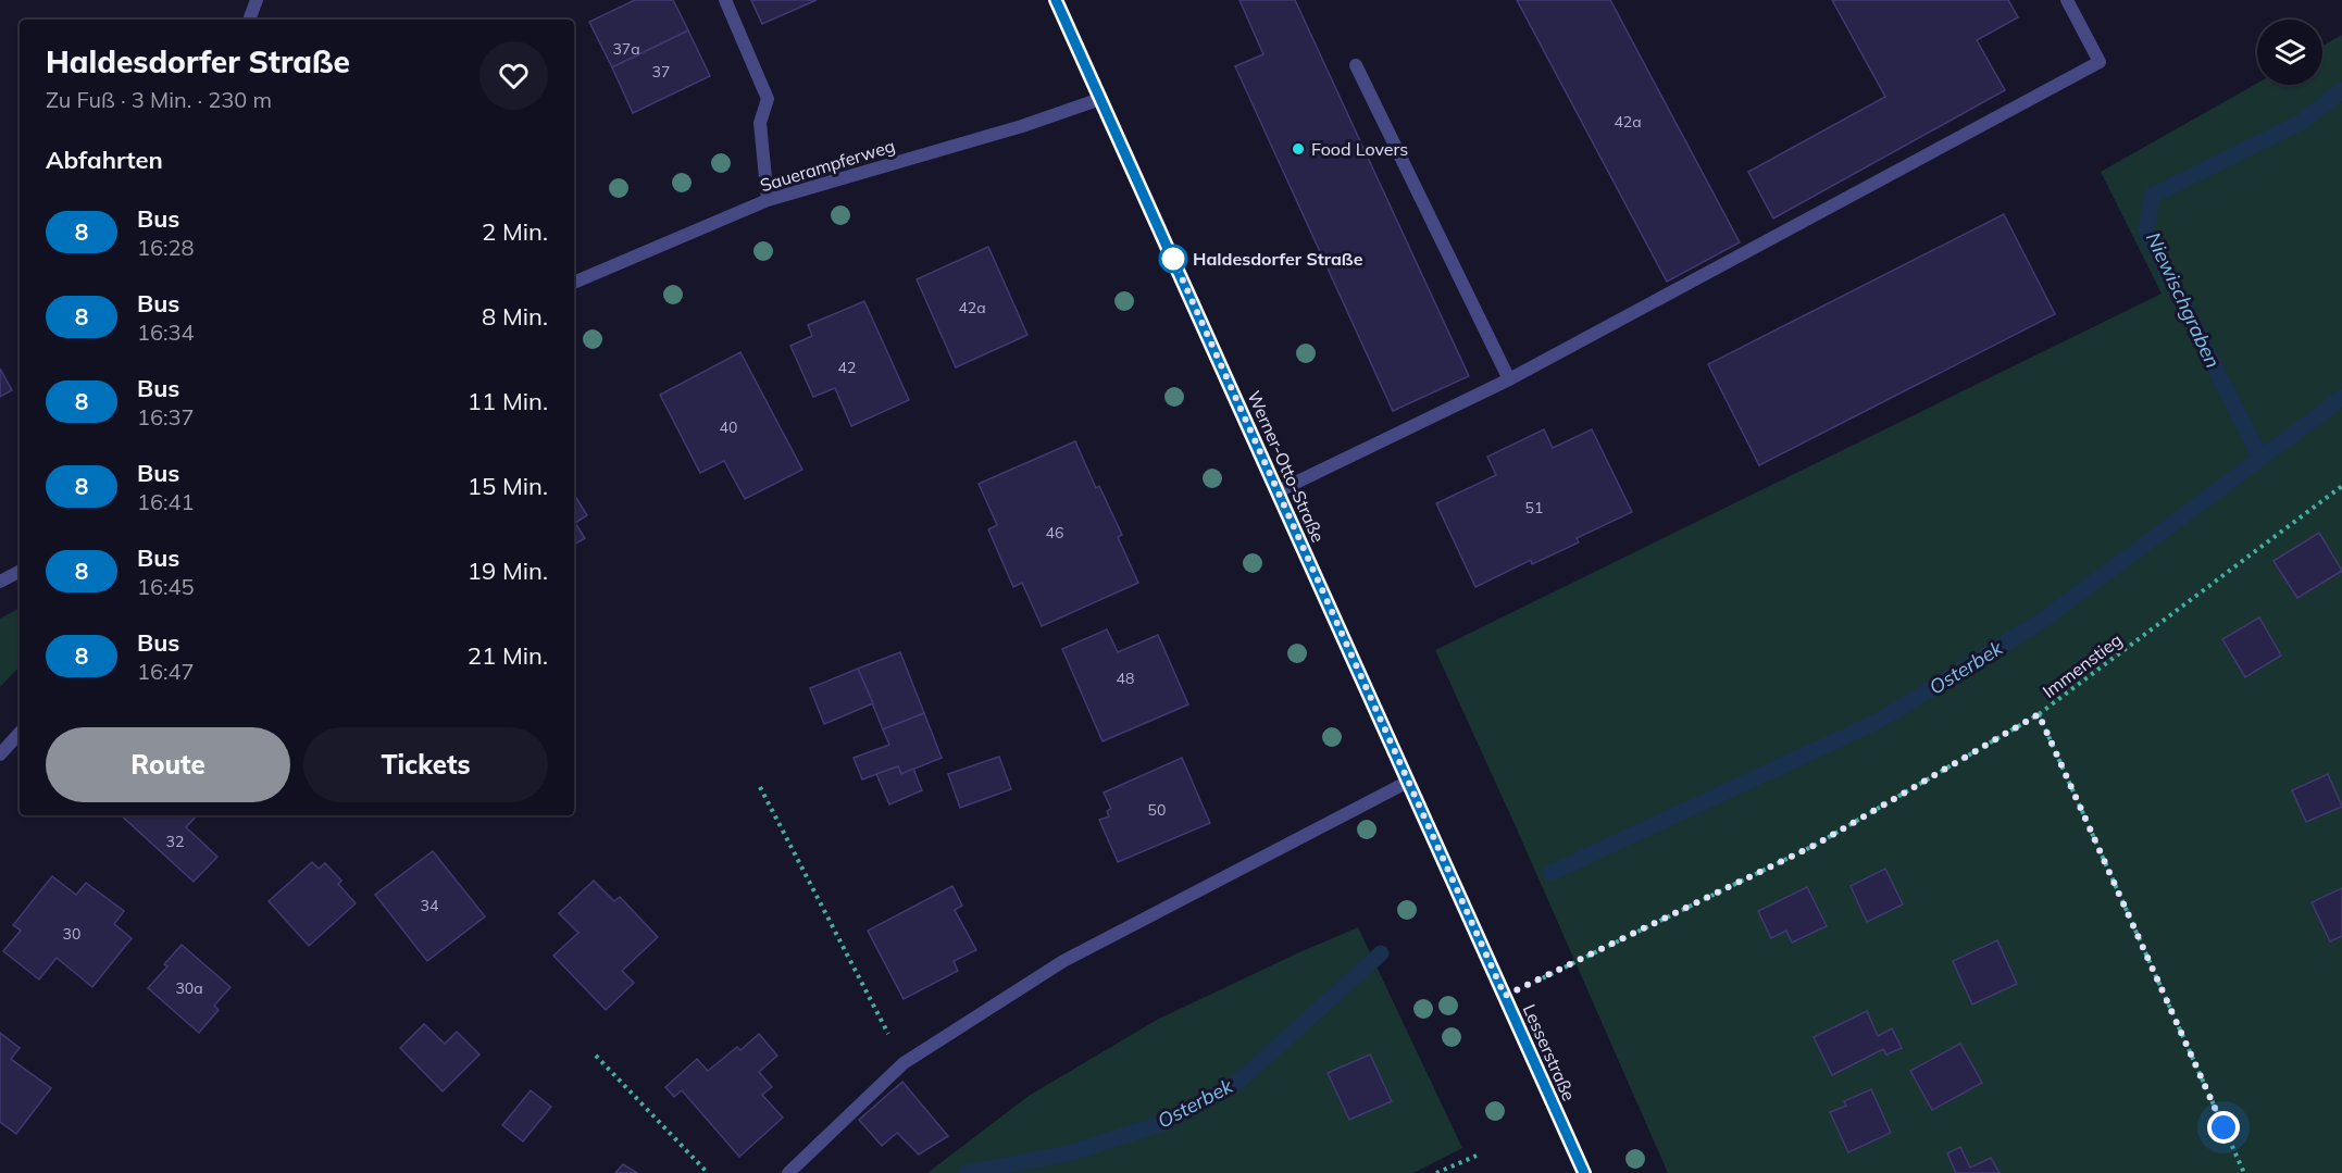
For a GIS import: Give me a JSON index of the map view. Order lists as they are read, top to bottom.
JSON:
{
  "streets": {
    "main road": ["Werner-Otto-Straße", "Lesserstraße"],
    "street": ["Sauerampferweg"],
    "path": ["Immenstieg"]
  },
  "crossings": [
    ["Sauerampferweg", "Werner-Otto-Straße"],
    ["Werner-Otto-Straße", "Lesserstraße"],
    ["Immenstieg", "Lesserstraße"]
  ],
  "water": ["Niewischgraben", "Osterbek"],
  "places": ["Food Lovers", "Haldesdorfer Straße"],
  "lines": ["bus line 8"],
  "house_numbers": [
    "37a",
    "37",
    "42a",
    "42a",
    "42",
    "40",
    "51",
    "46",
    "48",
    "50",
    "32",
    "34",
    "30",
    "30a"
  ],
  "page": {
    "heading": [
      ["Haldesdorfer Straße", "Zu Fuß · 3 Min. · 230 m"],
      "Abfahrten"
    ],
    "list": [
      {
        "mark": "8",
        "name": "Bus",
        "note": "16:28",
        "value": "2 Min."
      },
      {
        "mark": "8",
        "name": "Bus",
        "note": "16:34",
        "value": "8 Min."
      },
      {
        "mark": "8",
        "name": "Bus",
        "note": "16:37",
        "value": "11 Min."
      },
      {
        "mark": "8",
        "name": "Bus",
        "note": "16:41",
        "value": "15 Min."
      },
      {
        "mark": "8",
        "name": "Bus",
        "note": "16:45",
        "value": "19 Min."
      },
      {
        "mark": "8",
        "name": "Bus",
        "note": "16:47",
        "value": "21 Min."
      }
    ],
    "buttons": ["Route", "Tickets"]
  }
}
